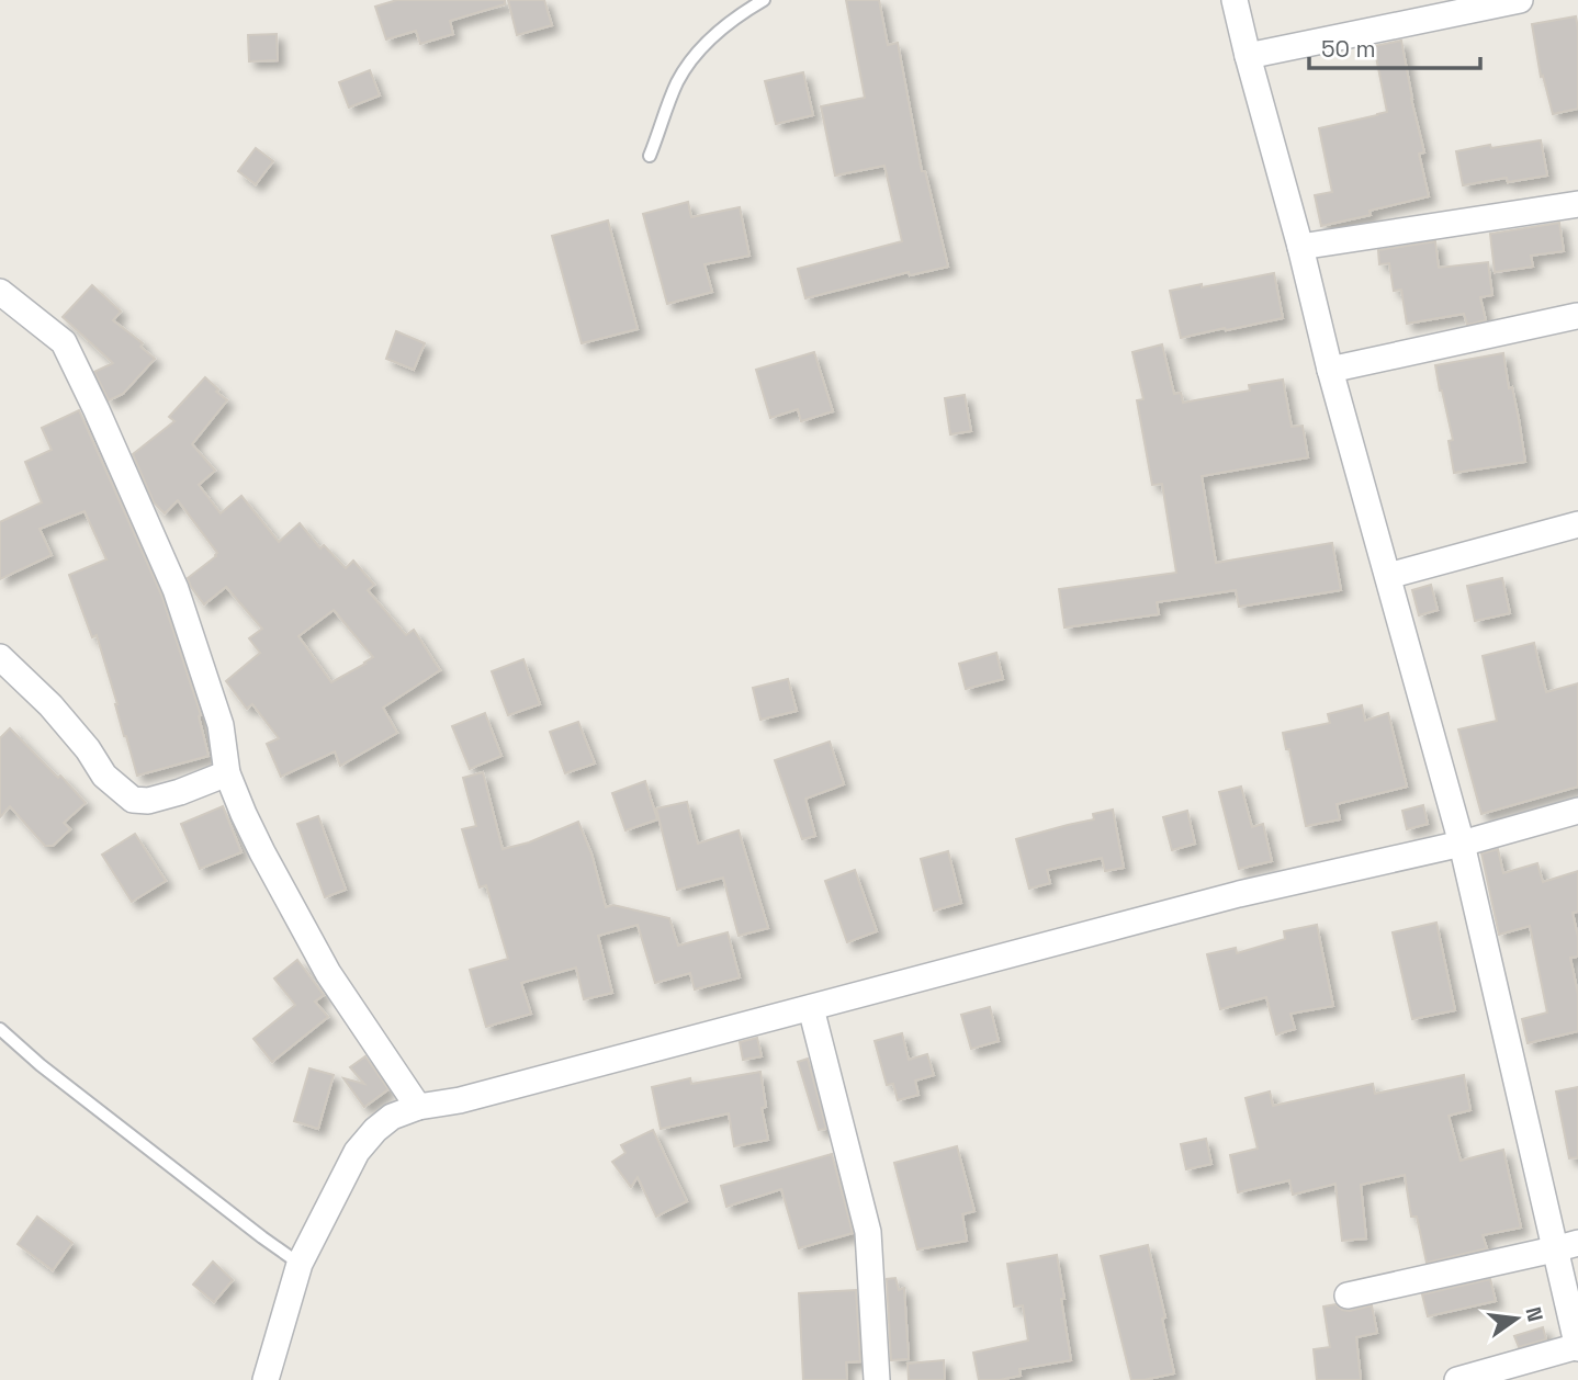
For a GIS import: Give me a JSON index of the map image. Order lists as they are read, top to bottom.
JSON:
{
  "scale_bar": "50 m",
  "north": "right"
}
